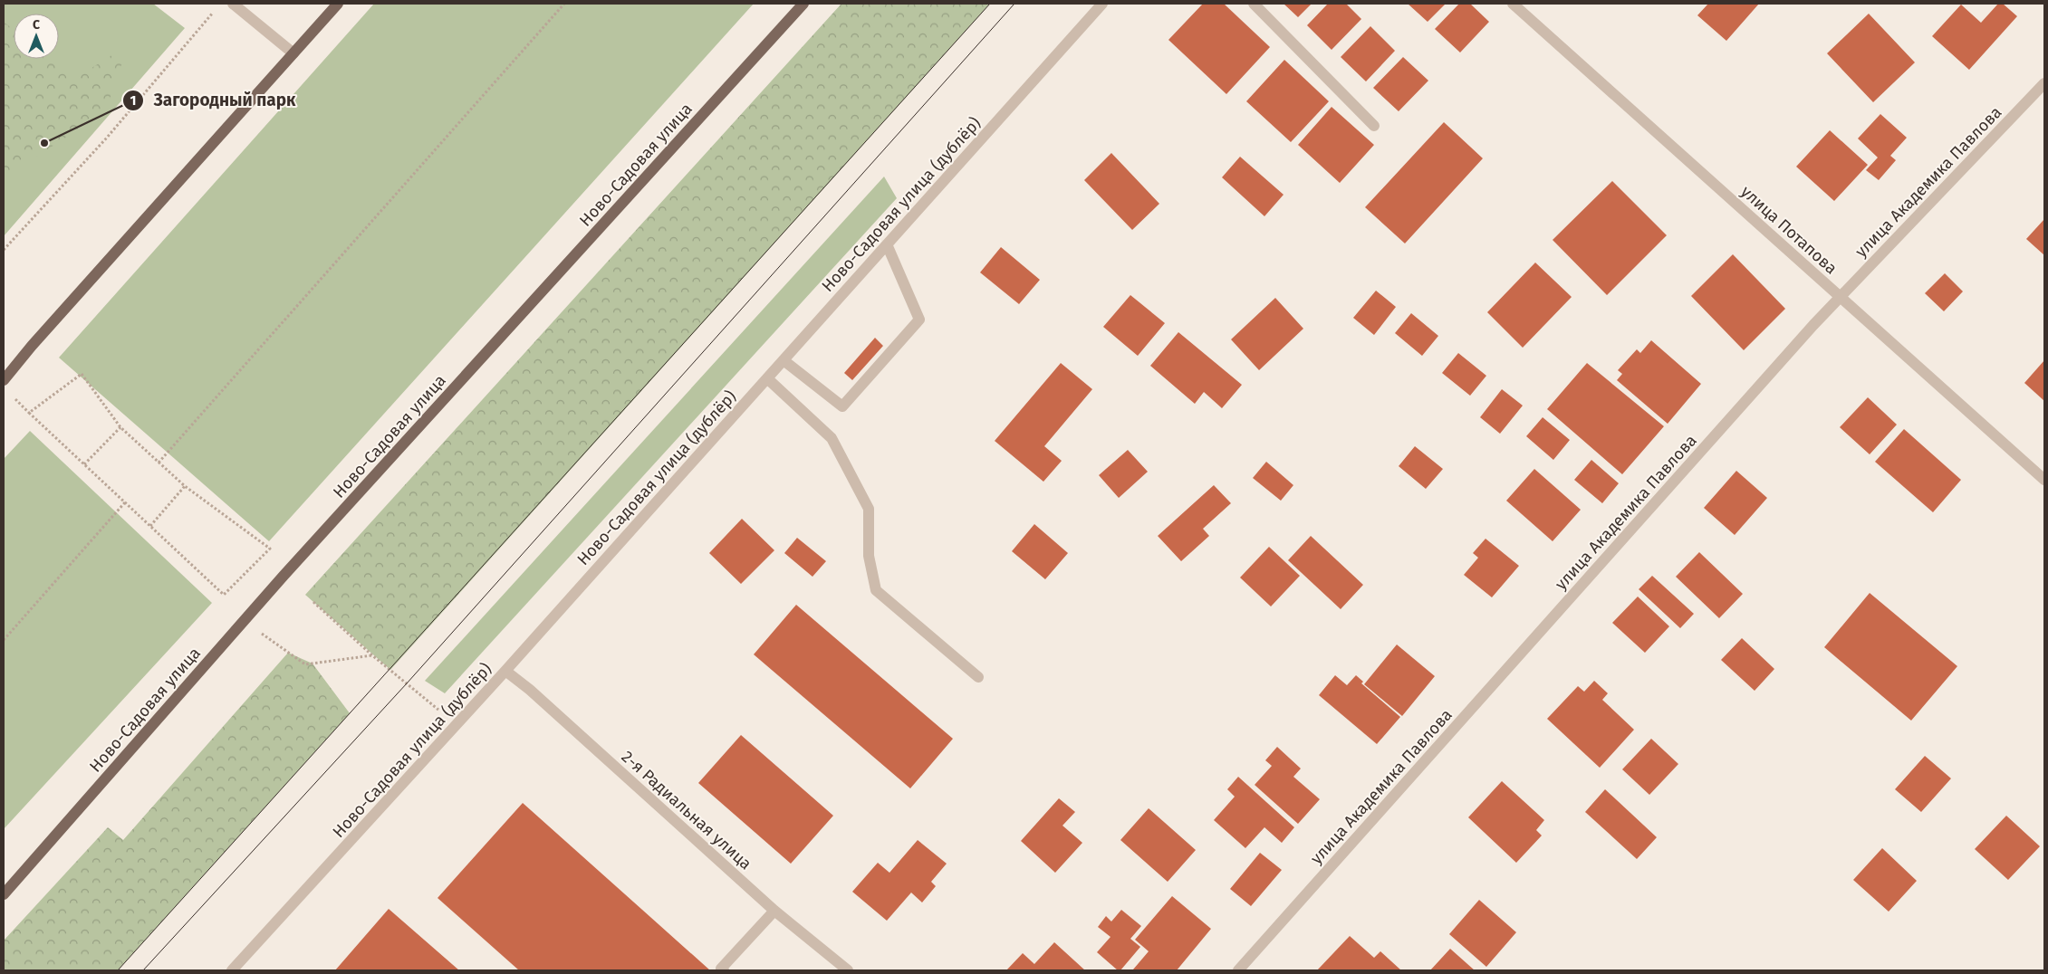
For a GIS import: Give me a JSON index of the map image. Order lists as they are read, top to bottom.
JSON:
{
  "streets": {
    "main road": ["Ново-Садовая улица"],
    "street": [
      "улица Академика Павлова",
      "Ново-Садовая улица (дублёр)",
      "улица Потапова",
      "2-я Радиальная улица"
    ]
  },
  "crossings": [
    ["улица Академика Павлова", "улица Потапова"],
    ["Ново-Садовая улица (дублёр)", "2-я Радиальная улица"]
  ],
  "places": ["Загородный парк"],
  "north": "top"
}
